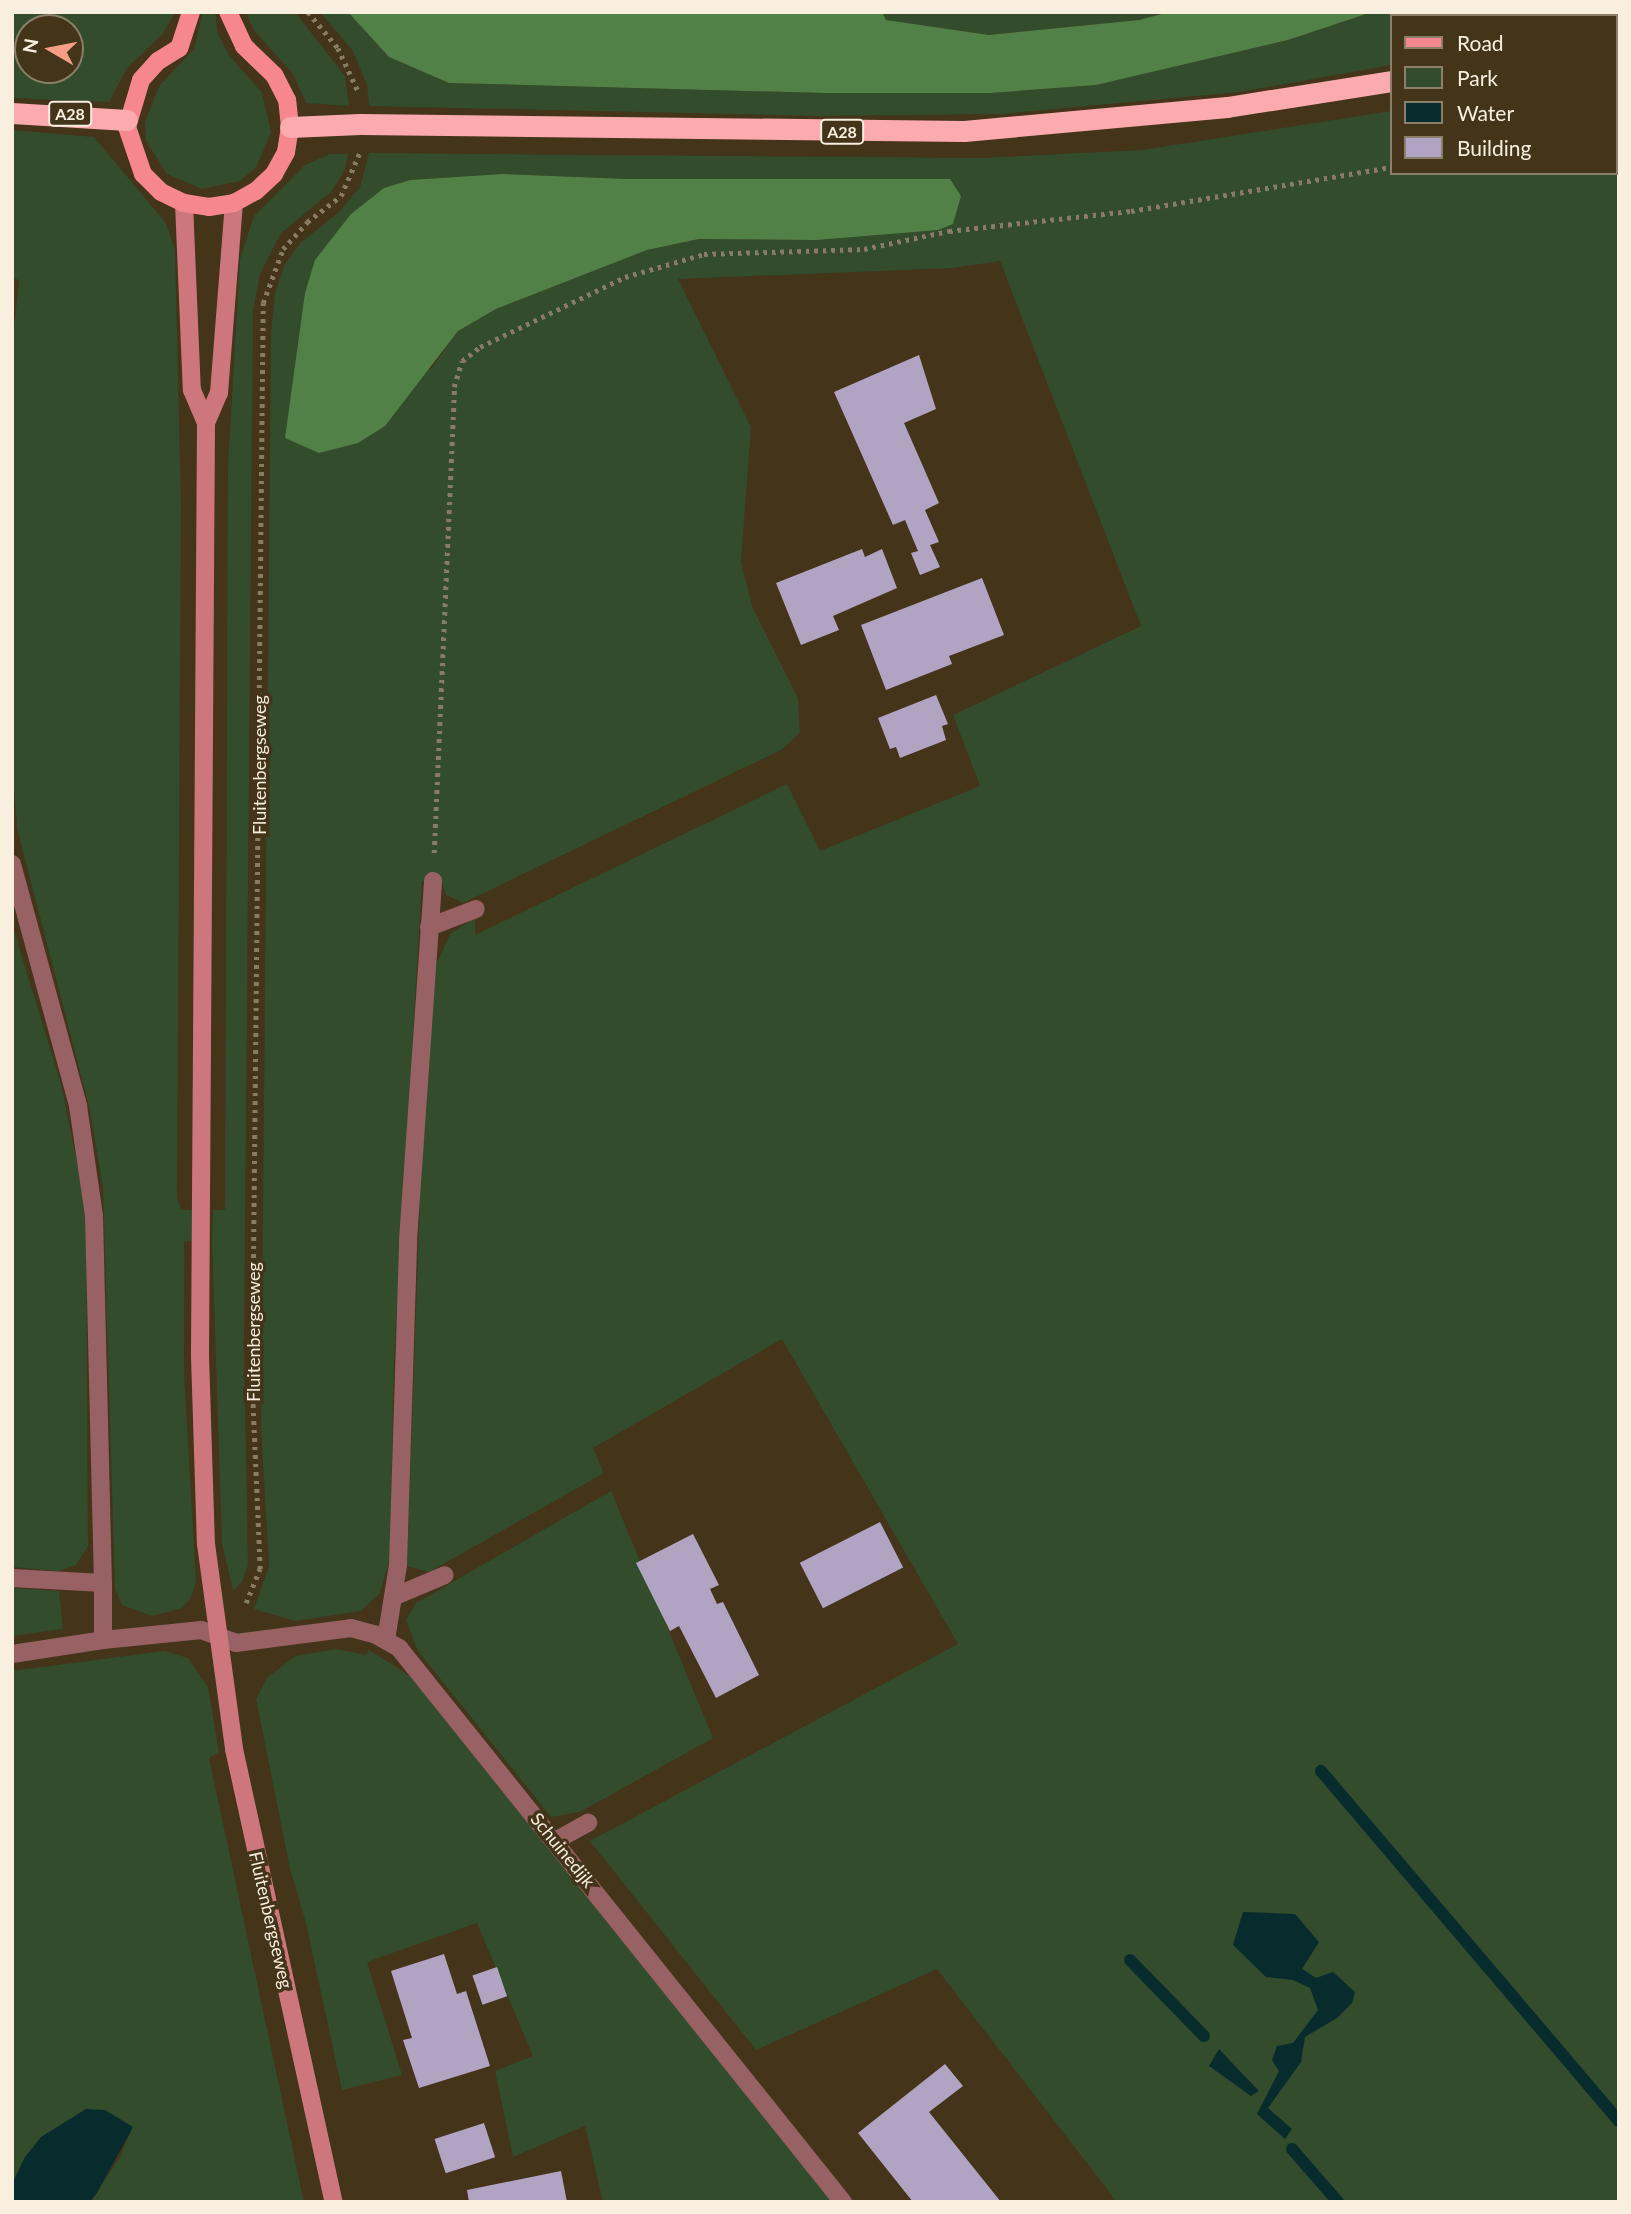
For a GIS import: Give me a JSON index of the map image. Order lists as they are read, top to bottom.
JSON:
{
  "streets": {
    "highway": ["A28"],
    "street": ["Fluitenbergseweg", "Schuinedijk"]
  },
  "crossings": [
    ["A28", "Fluitenbergseweg"],
    ["Fluitenbergseweg", "Schuinedijk"]
  ],
  "legend": [
    "Road",
    "Park",
    "Water",
    "Building"
  ],
  "north": "left"
}
